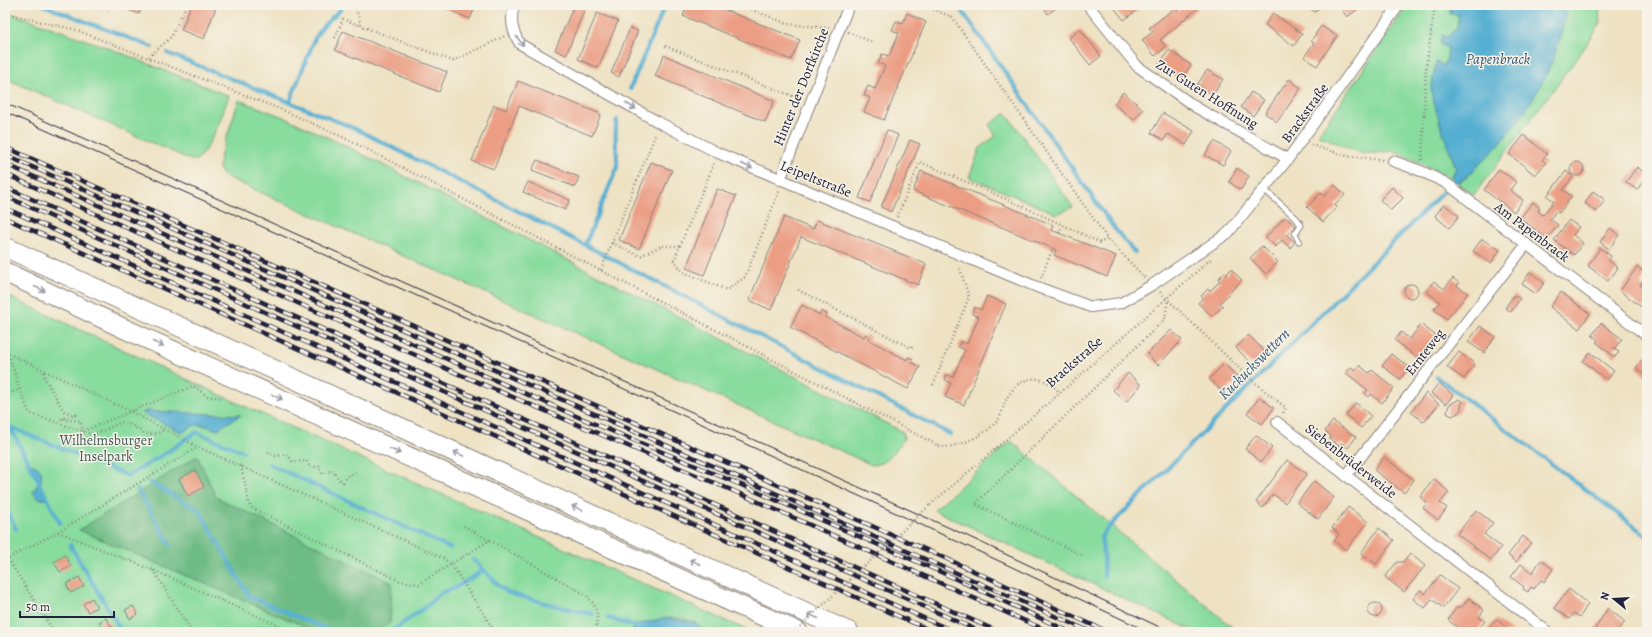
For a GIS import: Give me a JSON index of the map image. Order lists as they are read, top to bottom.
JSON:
{
  "streets": {
    "street": [
      "Hinter der Dorfkirche",
      "Zur Guten Hoffnung",
      "Brackstraße",
      "Leipeltstraße",
      "Am Papenbrack",
      "Ernteweg",
      "Siebenbrüderweide"
    ]
  },
  "crossings": [
    ["Hinter der Dorfkirche", "Leipeltstraße"],
    ["Zur Guten Hoffnung", "Brackstraße"],
    ["Brackstraße", "Leipeltstraße"],
    ["Am Papenbrack", "Ernteweg"],
    ["Ernteweg", "Siebenbrüderweide"]
  ],
  "water": ["Papenbrack", "Kuckuckswettern"],
  "parks": ["Wilhelmsburger Inselpark"],
  "scale_bar": "50 m",
  "north": "left"
}
